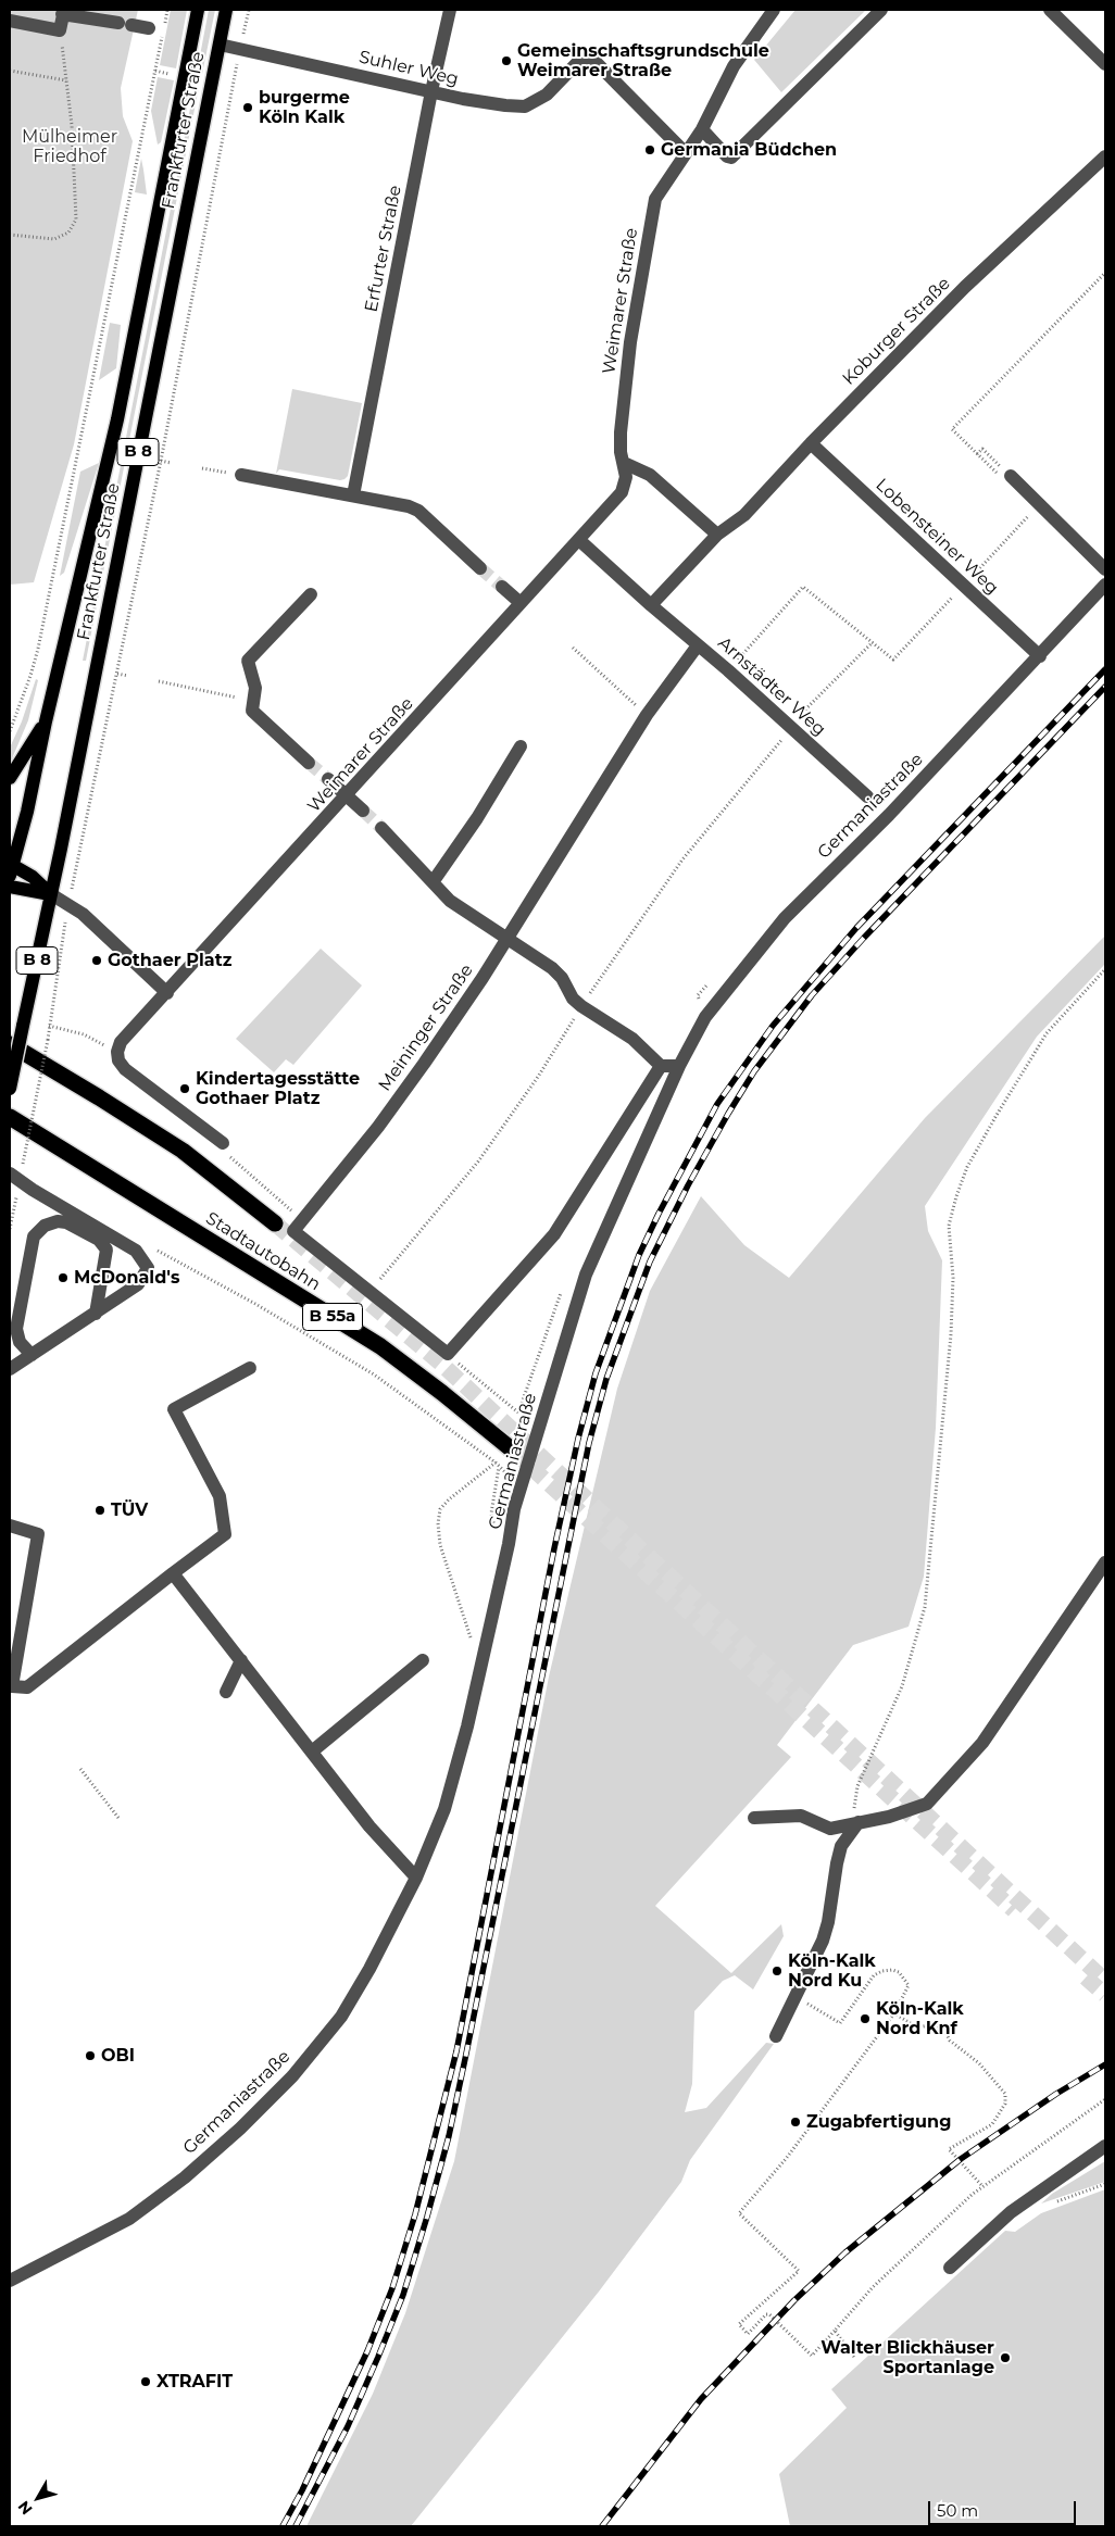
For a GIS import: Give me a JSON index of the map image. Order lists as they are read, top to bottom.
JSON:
{
  "streets": {
    "highway": ["Stadtautobahn", "B 55a"],
    "main road": ["Frankfurter Straße", "B 8"],
    "street": [
      "Suhler Weg",
      "Erfurter Straße",
      "Weimarer Straße",
      "Koburger Straße",
      "Lobensteiner Weg",
      "Arnstädter Weg",
      "Germaniastraße",
      "Meininger Straße"
    ]
  },
  "crossings": [
    ["Suhler Weg", "Frankfurter Straße"],
    ["Suhler Weg", "Erfurter Straße"],
    ["Suhler Weg", "Weimarer Straße"],
    ["Weimarer Straße", "Arnstädter Weg"],
    ["Koburger Straße", "Lobensteiner Weg"],
    ["Koburger Straße", "Arnstädter Weg"],
    ["Lobensteiner Weg", "Germaniastraße"],
    ["Arnstädter Weg", "Meininger Straße"]
  ],
  "parks": ["Mülheimer Friedhof"],
  "places": [
    "Gemeinschaftsgrundschule Weimarer Straße",
    "burgerme Köln Kalk",
    "Germania Büdchen",
    "Gothaer Platz",
    "Kindertagesstätte Gothaer Platz",
    "McDonald's",
    "TÜV",
    "Köln-Kalk Nord Ku",
    "Köln-Kalk Nord Knf",
    "OBI",
    "Zugabfertigung",
    "Walter Blickhäuser Sportanlage",
    "XTRAFIT"
  ],
  "scale_bar": "50 m",
  "north": "bottom left"
}
